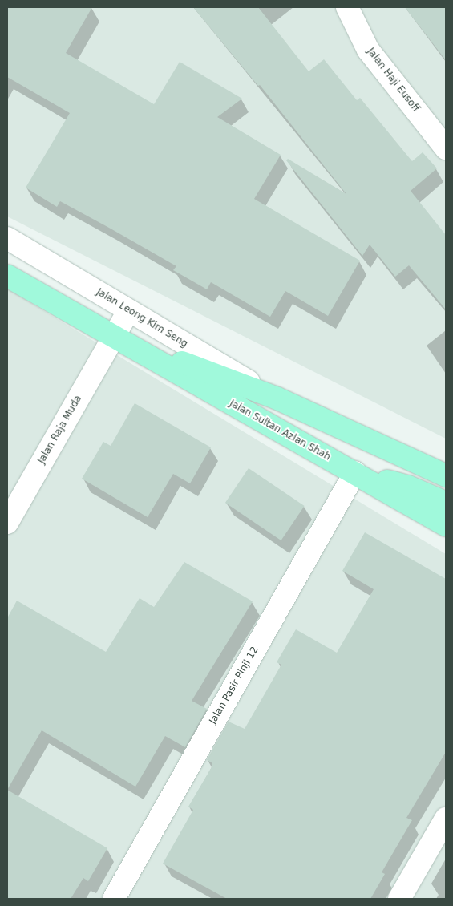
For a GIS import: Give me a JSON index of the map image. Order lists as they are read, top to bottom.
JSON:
{
  "streets": {
    "main road": ["Jalan Sultan Azlan Shah"],
    "street": [
      "Jalan Haji Eusoff",
      "Jalan Leong Kim Seng",
      "Jalan Raja Muda",
      "Jalan Pasir Pinji 12"
    ]
  },
  "crossings": [
    ["Jalan Leong Kim Seng", "Jalan Raja Muda"],
    ["Jalan Leong Kim Seng", "Jalan Sultan Azlan Shah"],
    ["Jalan Raja Muda", "Jalan Sultan Azlan Shah"],
    ["Jalan Sultan Azlan Shah", "Jalan Pasir Pinji 12"]
  ]
}
